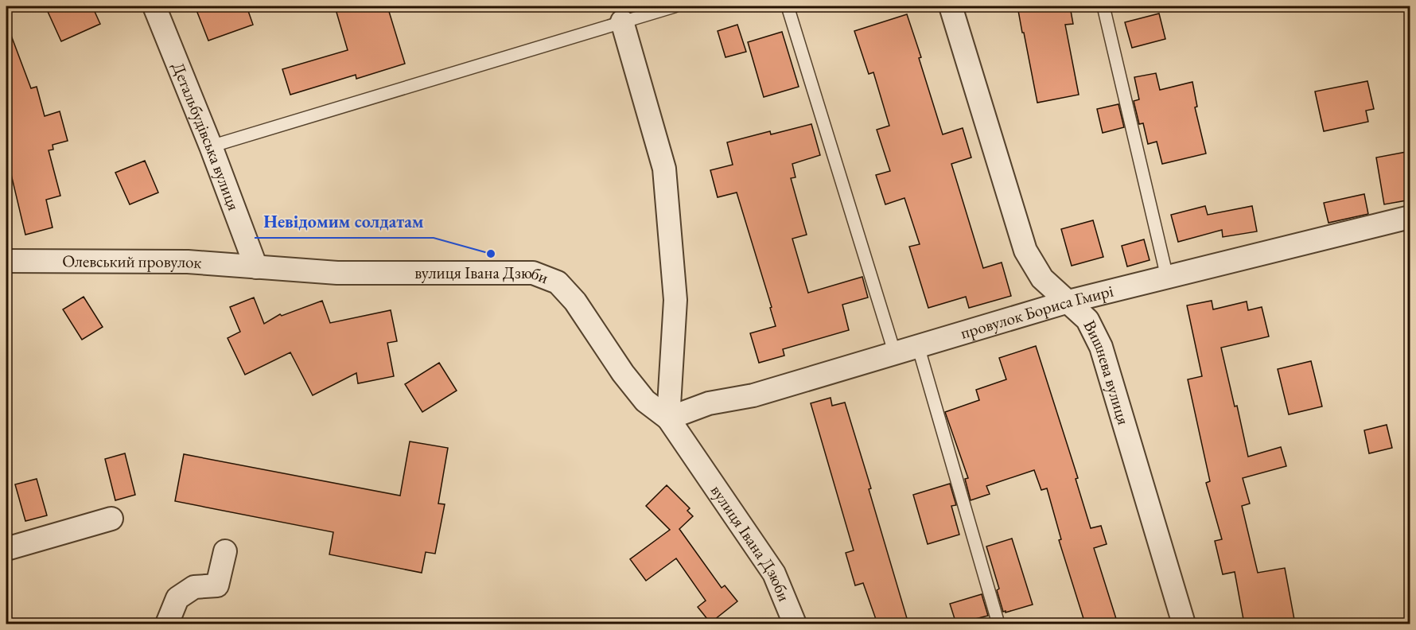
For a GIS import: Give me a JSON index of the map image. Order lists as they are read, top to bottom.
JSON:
{
  "streets": {
    "street": [
      "Детальбудівська вулиця",
      "Олевський провулок",
      "вулиця Івана Дзюби",
      "провулок Бориса Гмирі",
      "Вишнева вулиця"
    ]
  },
  "crossings": [
    ["Детальбудівська вулиця", "Олевський провулок"],
    ["Детальбудівська вулиця", "вулиця Івана Дзюби"],
    ["Олевський провулок", "вулиця Івана Дзюби"],
    ["вулиця Івана Дзюби", "провулок Бориса Гмирі"],
    ["провулок Бориса Гмирі", "Вишнева вулиця"]
  ],
  "places": ["Невідомим солдатам"]
}
